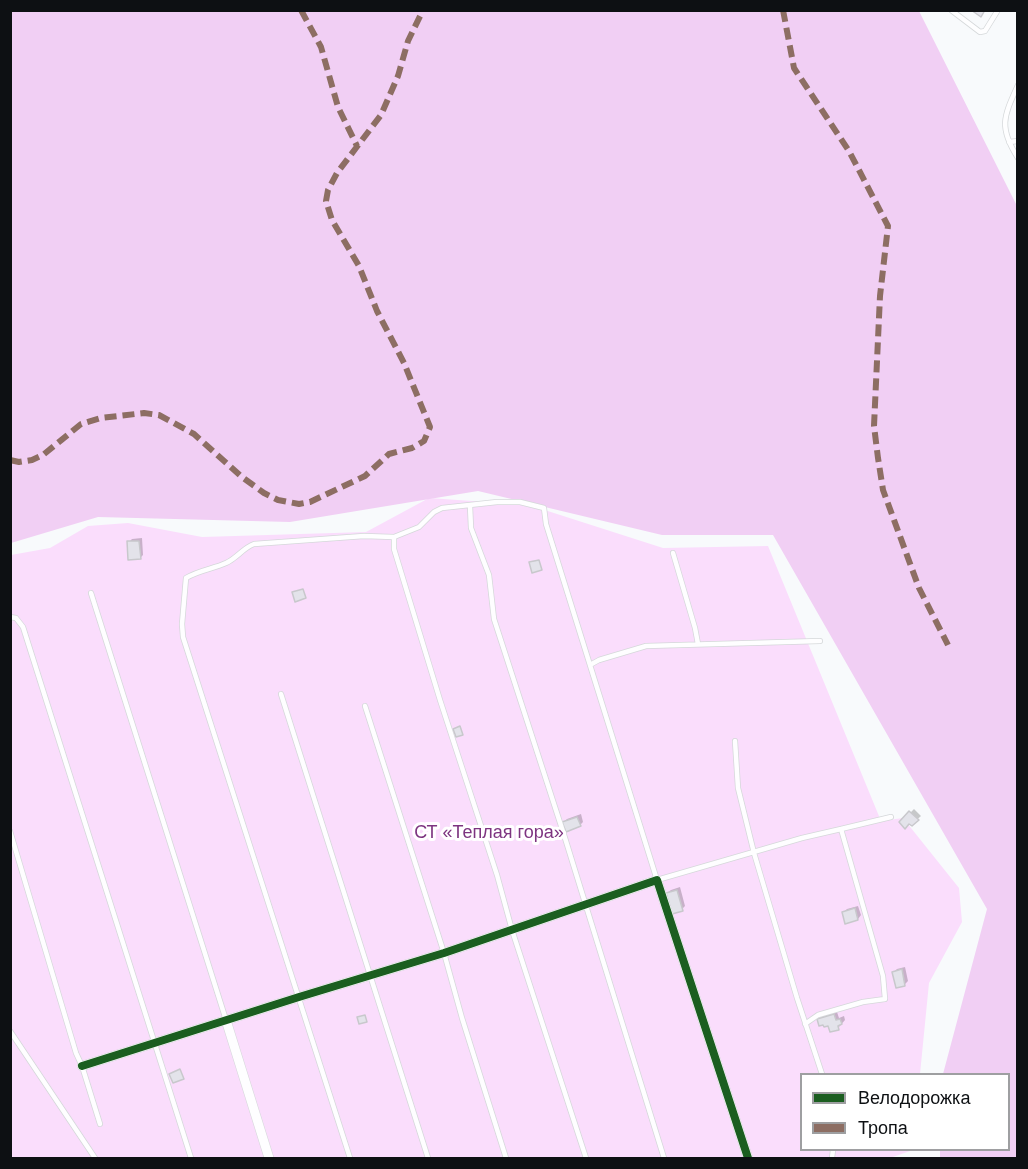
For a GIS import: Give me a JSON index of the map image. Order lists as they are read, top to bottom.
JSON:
{
  "parks": ["СТ «Теплая гора»"],
  "legend": ["Велодорожка", "Тропа"]
}
